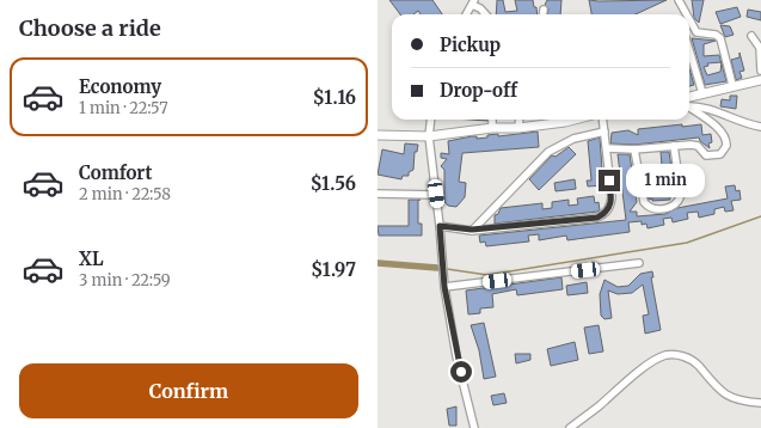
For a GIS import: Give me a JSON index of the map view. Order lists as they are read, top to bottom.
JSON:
{
  "page": {
    "heading": "Choose a ride",
    "banner": ["Pickup", "Drop-off"],
    "list": [
      {
        "name": "Economy",
        "note": "1 min · 22:57",
        "value": "$1.16"
      },
      {
        "name": "Comfort",
        "note": "2 min · 22:58",
        "value": "$1.56"
      },
      {
        "name": "XL",
        "note": "3 min · 22:59",
        "value": "$1.97"
      }
    ],
    "bubble": "1 min",
    "buttons": "Confirm"
  }
}
